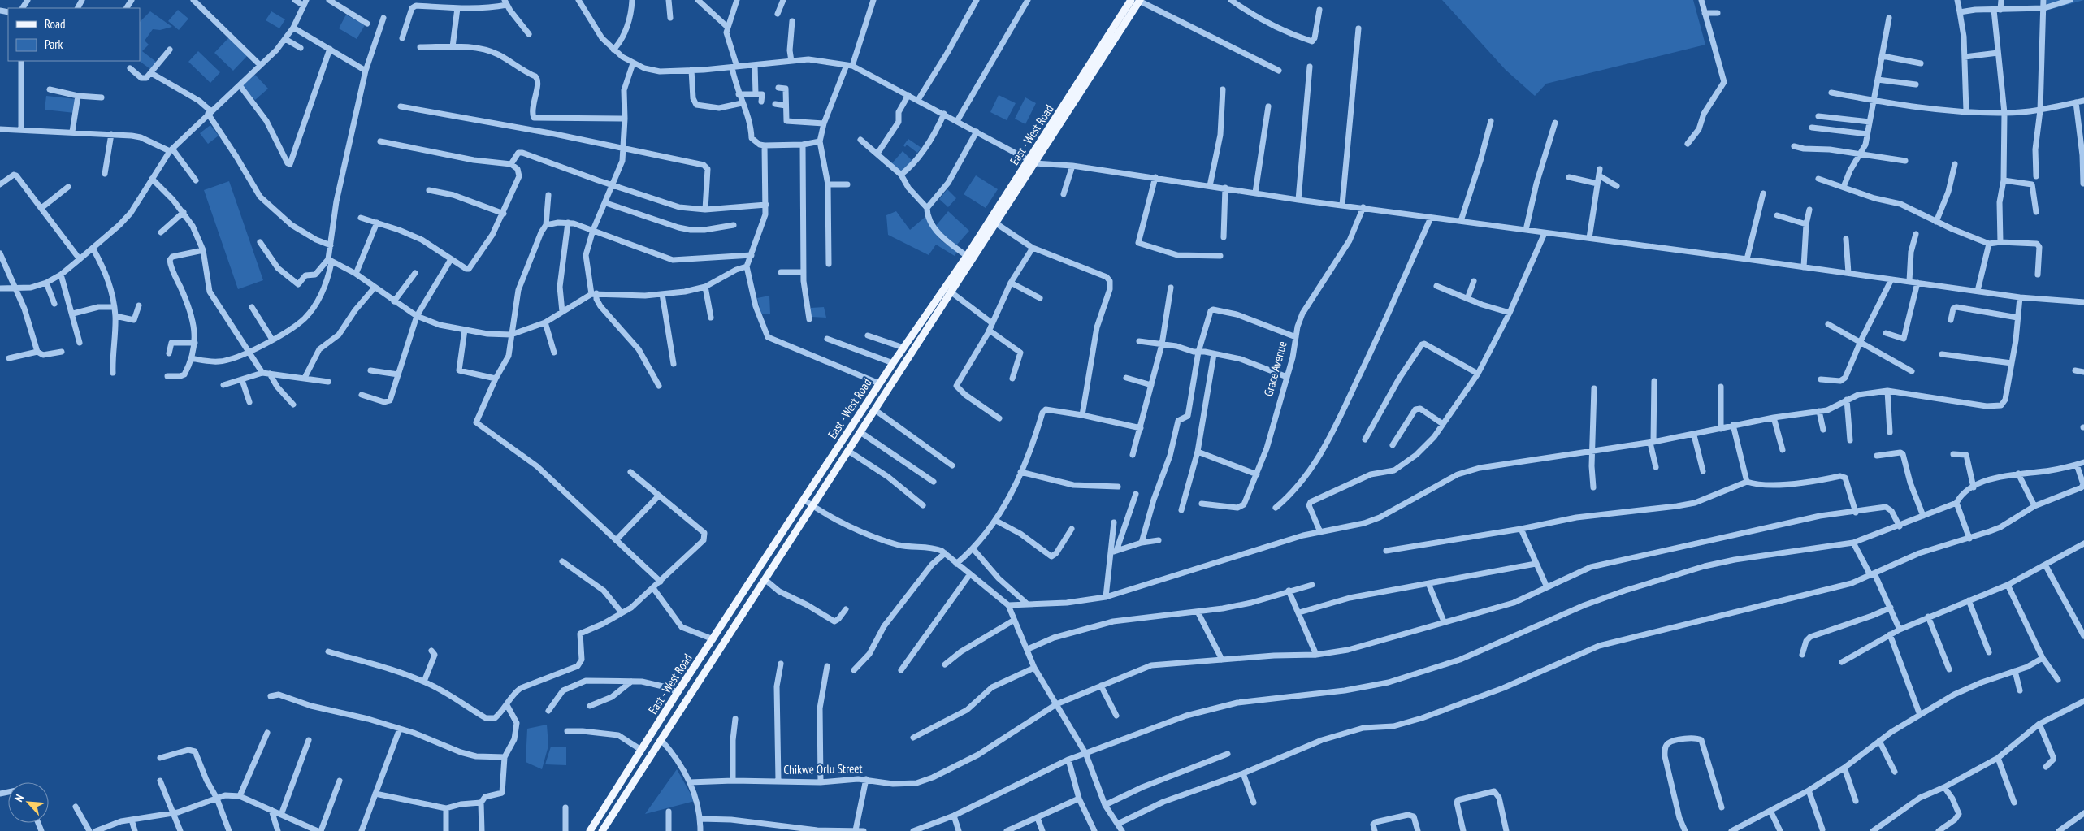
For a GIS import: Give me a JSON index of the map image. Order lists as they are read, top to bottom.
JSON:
{
  "streets": {
    "main road": ["East - West Road"],
    "street": ["Grace Avenue", "Chikwe Orlu Street"]
  },
  "legend": ["Road", "Park"],
  "north": "top left"
}
